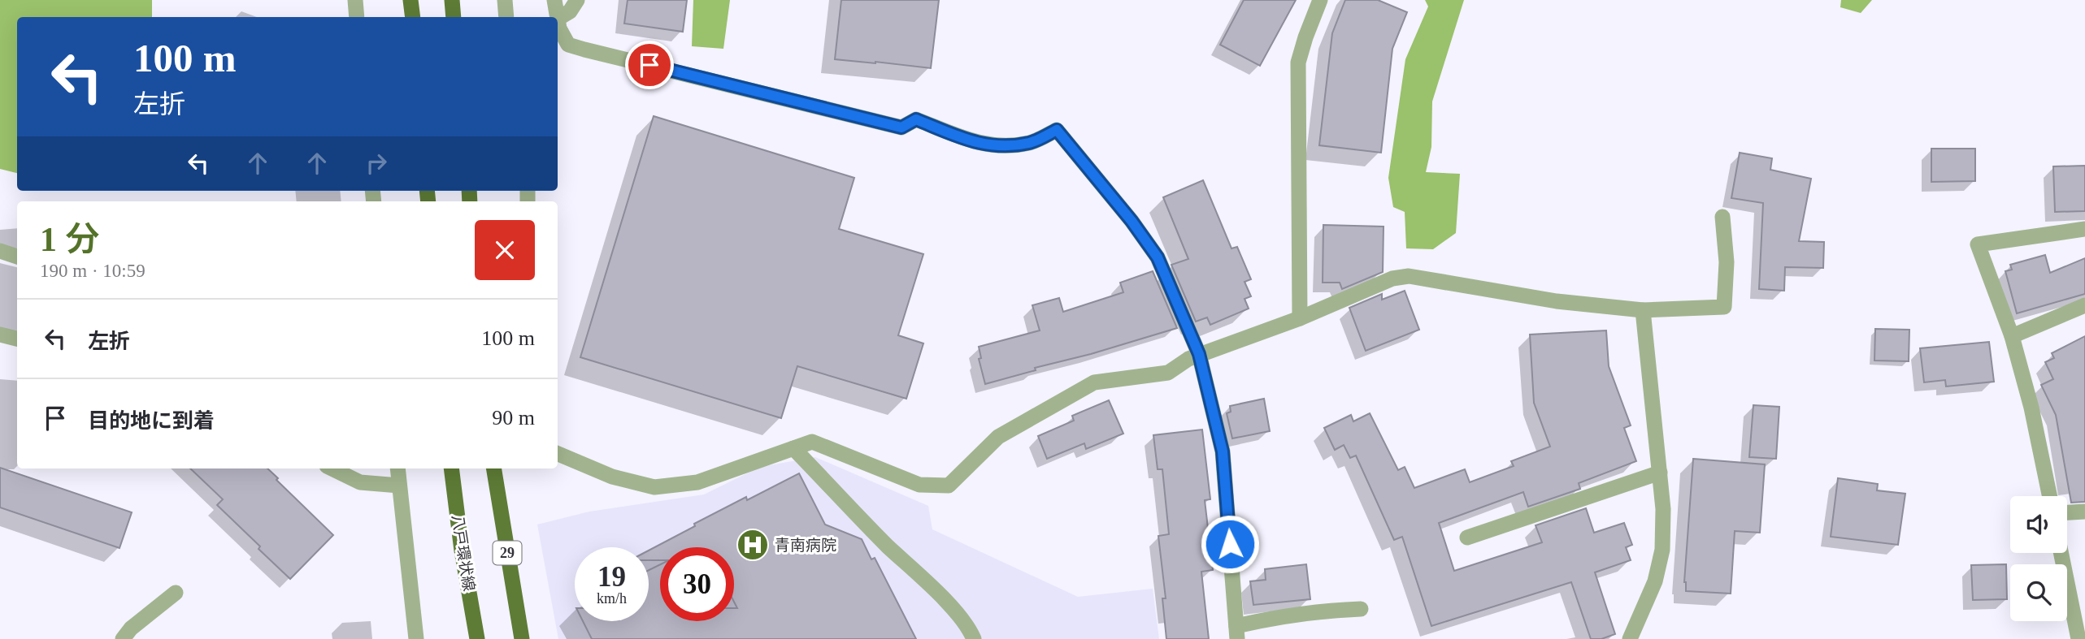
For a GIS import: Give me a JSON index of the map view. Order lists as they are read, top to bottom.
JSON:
{
  "streets": {
    "main road": ["八戸環状線", "29"]
  },
  "places": {
    "hospital": ["青南病院"]
  },
  "page": {
    "turn": ["100 m", "左折"],
    "heading": ["1 分", "190 m · 10:59"],
    "list": [
      {
        "name": "左折",
        "value": "100 m"
      },
      {
        "name": "目的地に到着",
        "value": "90 m"
      }
    ],
    "speed": "19 km/h",
    "limit": "30"
  }
}
